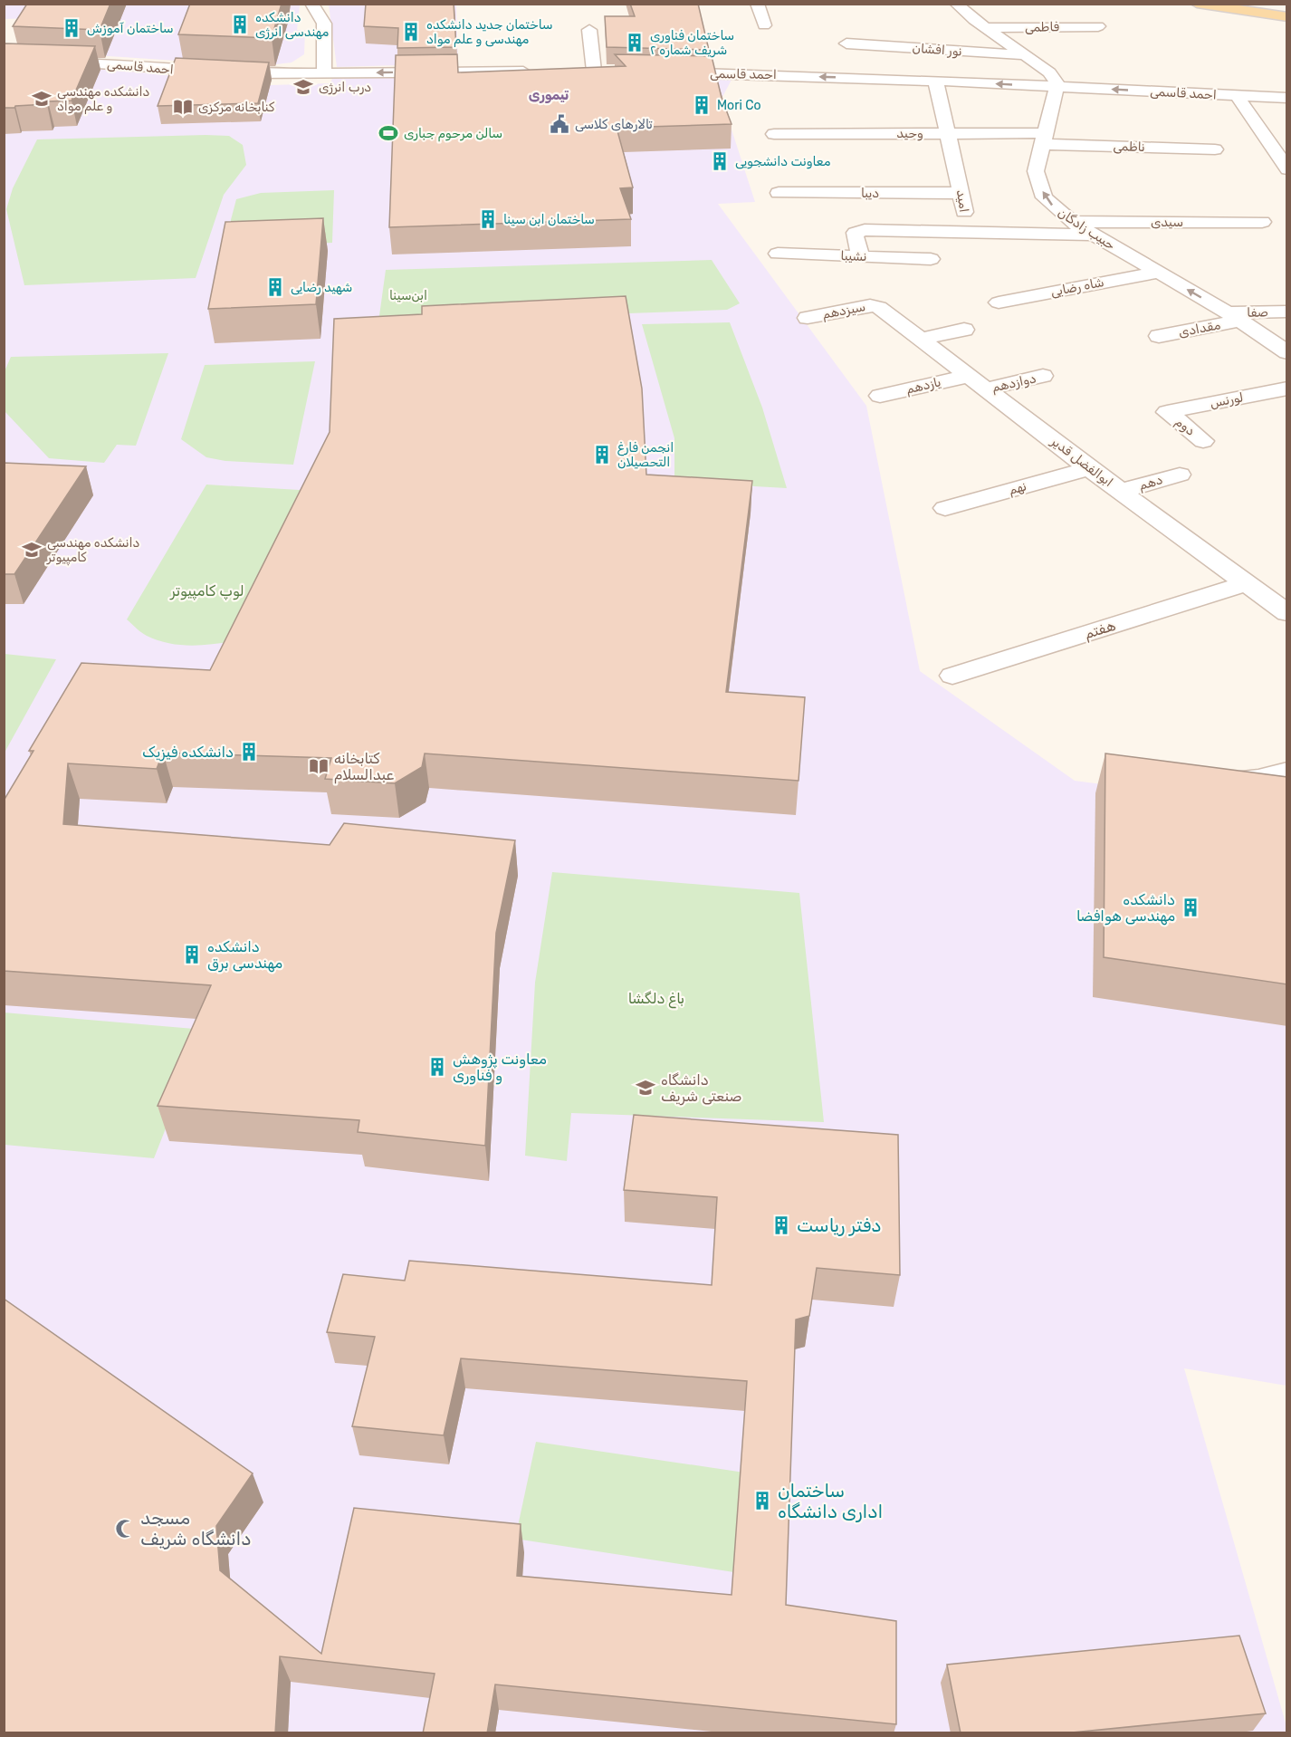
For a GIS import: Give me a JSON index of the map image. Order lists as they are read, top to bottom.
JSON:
{
  "streets": {
    "street": [
      "فاطمی",
      "نور افشان",
      "احمد قاسمی",
      "وحید",
      "ناظمی",
      "دیبا",
      "امید",
      "سیدی",
      "حبیب زادگان",
      "نشیبا",
      "شاه رضایی",
      "سیزدهم",
      "صفا",
      "مقدادی",
      "دوازدهم",
      "یازدهم",
      "لورنس",
      "دوم",
      "ابوالفضل قدیر",
      "دهم",
      "نهم",
      "هفتم"
    ]
  },
  "crossings": [
    ["احمد قاسمی", "امید"],
    ["احمد قاسمی", "حبیب زادگان"],
    ["وحید", "ناظمی"],
    ["وحید", "امید"],
    ["وحید", "حبیب زادگان"],
    ["ناظمی", "حبیب زادگان"],
    ["دیبا", "امید"],
    ["امید", "حبیب زادگان"],
    ["امید", "نشیبا"],
    ["سیدی", "حبیب زادگان"],
    ["حبیب زادگان", "شاه رضایی"],
    ["حبیب زادگان", "صفا"],
    ["حبیب زادگان", "مقدادی"],
    ["سیزدهم", "ابوالفضل قدیر"],
    ["صفا", "مقدادی"],
    ["دوازدهم", "یازدهم"],
    ["دوازدهم", "ابوالفضل قدیر"],
    ["یازدهم", "ابوالفضل قدیر"],
    ["لورنس", "دوم"],
    ["ابوالفضل قدیر", "دهم"],
    ["ابوالفضل قدیر", "نهم"],
    ["ابوالفضل قدیر", "هفتم"]
  ],
  "one_way": ["احمد قاسمی"],
  "districts": ["تیموری"],
  "parks": ["ابن‌سینا", "لوپ کامپیوتر", "باغ دلگشا"],
  "places": {
    "building": [
      "دانشکده مهندسی انرژی",
      "ساختمان آموزش",
      "ساختمان جدید دانشکده مهندسی و علم مواد",
      "ساختمان فناوری شریف شماره ۲",
      "Mori Co",
      "معاونت دانشجویی",
      "ساختمان ابن سینا",
      "شهید رضایی",
      "انجمن فارغ التحصیلان",
      "دانشکده فیزیک",
      "دانشکده مهندسی هوافضا",
      "دانشکده مهندسی برق",
      "معاونت پژوهش و فناوری",
      "دفتر ریاست",
      "ساختمان اداری دانشگاه"
    ],
    "school or university": [
      "درب انرژی",
      "دانشکده مهندسی و علم مواد",
      "دانشکده مهندسی کامپیوتر",
      "دانشگاه صنعتی شریف"
    ],
    "library": ["کنابخانه مرکزی", "کتابخانه عبدالسلام"],
    "public building": ["تالارهای کلاسی"],
    "sports": ["سالن مرحوم جباری"],
    "mosque": ["مسجد دانشگاه شریف"]
  }
}
